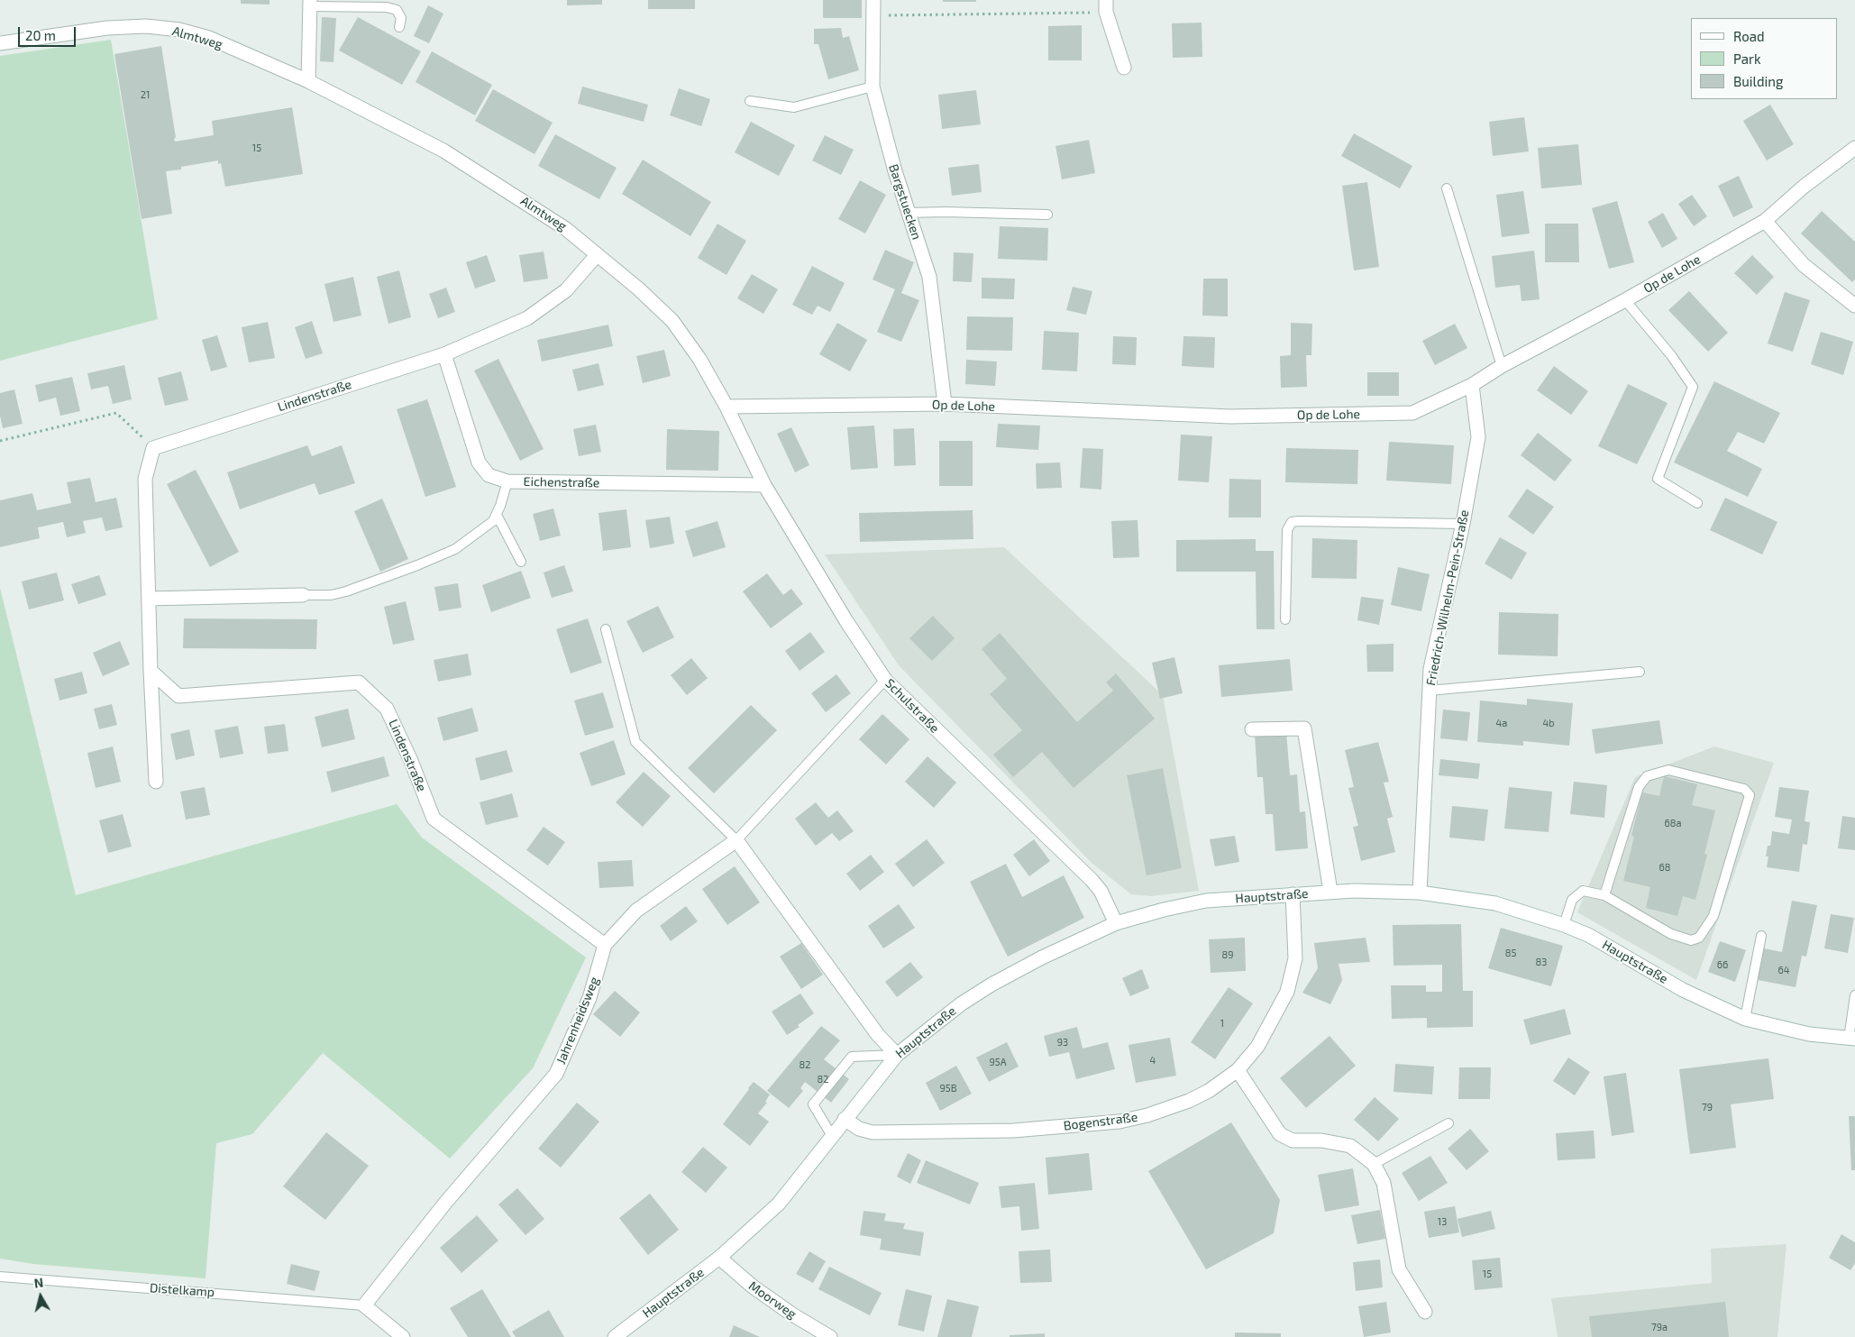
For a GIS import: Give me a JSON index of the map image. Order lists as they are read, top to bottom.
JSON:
{
  "streets": {
    "street": [
      "Almtweg",
      "Bargstuecken",
      "Op de Lohe",
      "Lindenstraße",
      "Eichenstraße",
      "Friedrich-Wilhelm-Pein-Straße",
      "Schulstraße",
      "Hauptstraße",
      "Jahrenheidsweg",
      "Bogenstraße",
      "Moorweg"
    ],
    "lane": ["Distelkamp"]
  },
  "crossings": [
    ["Almtweg", "Op de Lohe"],
    ["Almtweg", "Lindenstraße"],
    ["Almtweg", "Schulstraße"],
    ["Bargstuecken", "Op de Lohe"],
    ["Op de Lohe", "Friedrich-Wilhelm-Pein-Straße"],
    ["Op de Lohe", "Schulstraße"],
    ["Lindenstraße", "Eichenstraße"],
    ["Lindenstraße", "Jahrenheidsweg"],
    ["Eichenstraße", "Schulstraße"],
    ["Friedrich-Wilhelm-Pein-Straße", "Hauptstraße"],
    ["Schulstraße", "Hauptstraße"],
    ["Hauptstraße", "Bogenstraße"],
    ["Hauptstraße", "Moorweg"],
    ["Jahrenheidsweg", "Distelkamp"]
  ],
  "house_numbers": [
    "21",
    "15",
    "4a",
    "4b",
    "68a",
    "68",
    "85",
    "89",
    "83",
    "66",
    "64",
    "1",
    "93",
    "4",
    "95A",
    "82",
    "82",
    "95B",
    "79",
    "13",
    "15",
    "79a"
  ],
  "legend": ["Road", "Park", "Building"],
  "scale_bar": "20 m",
  "north": "top"
}
